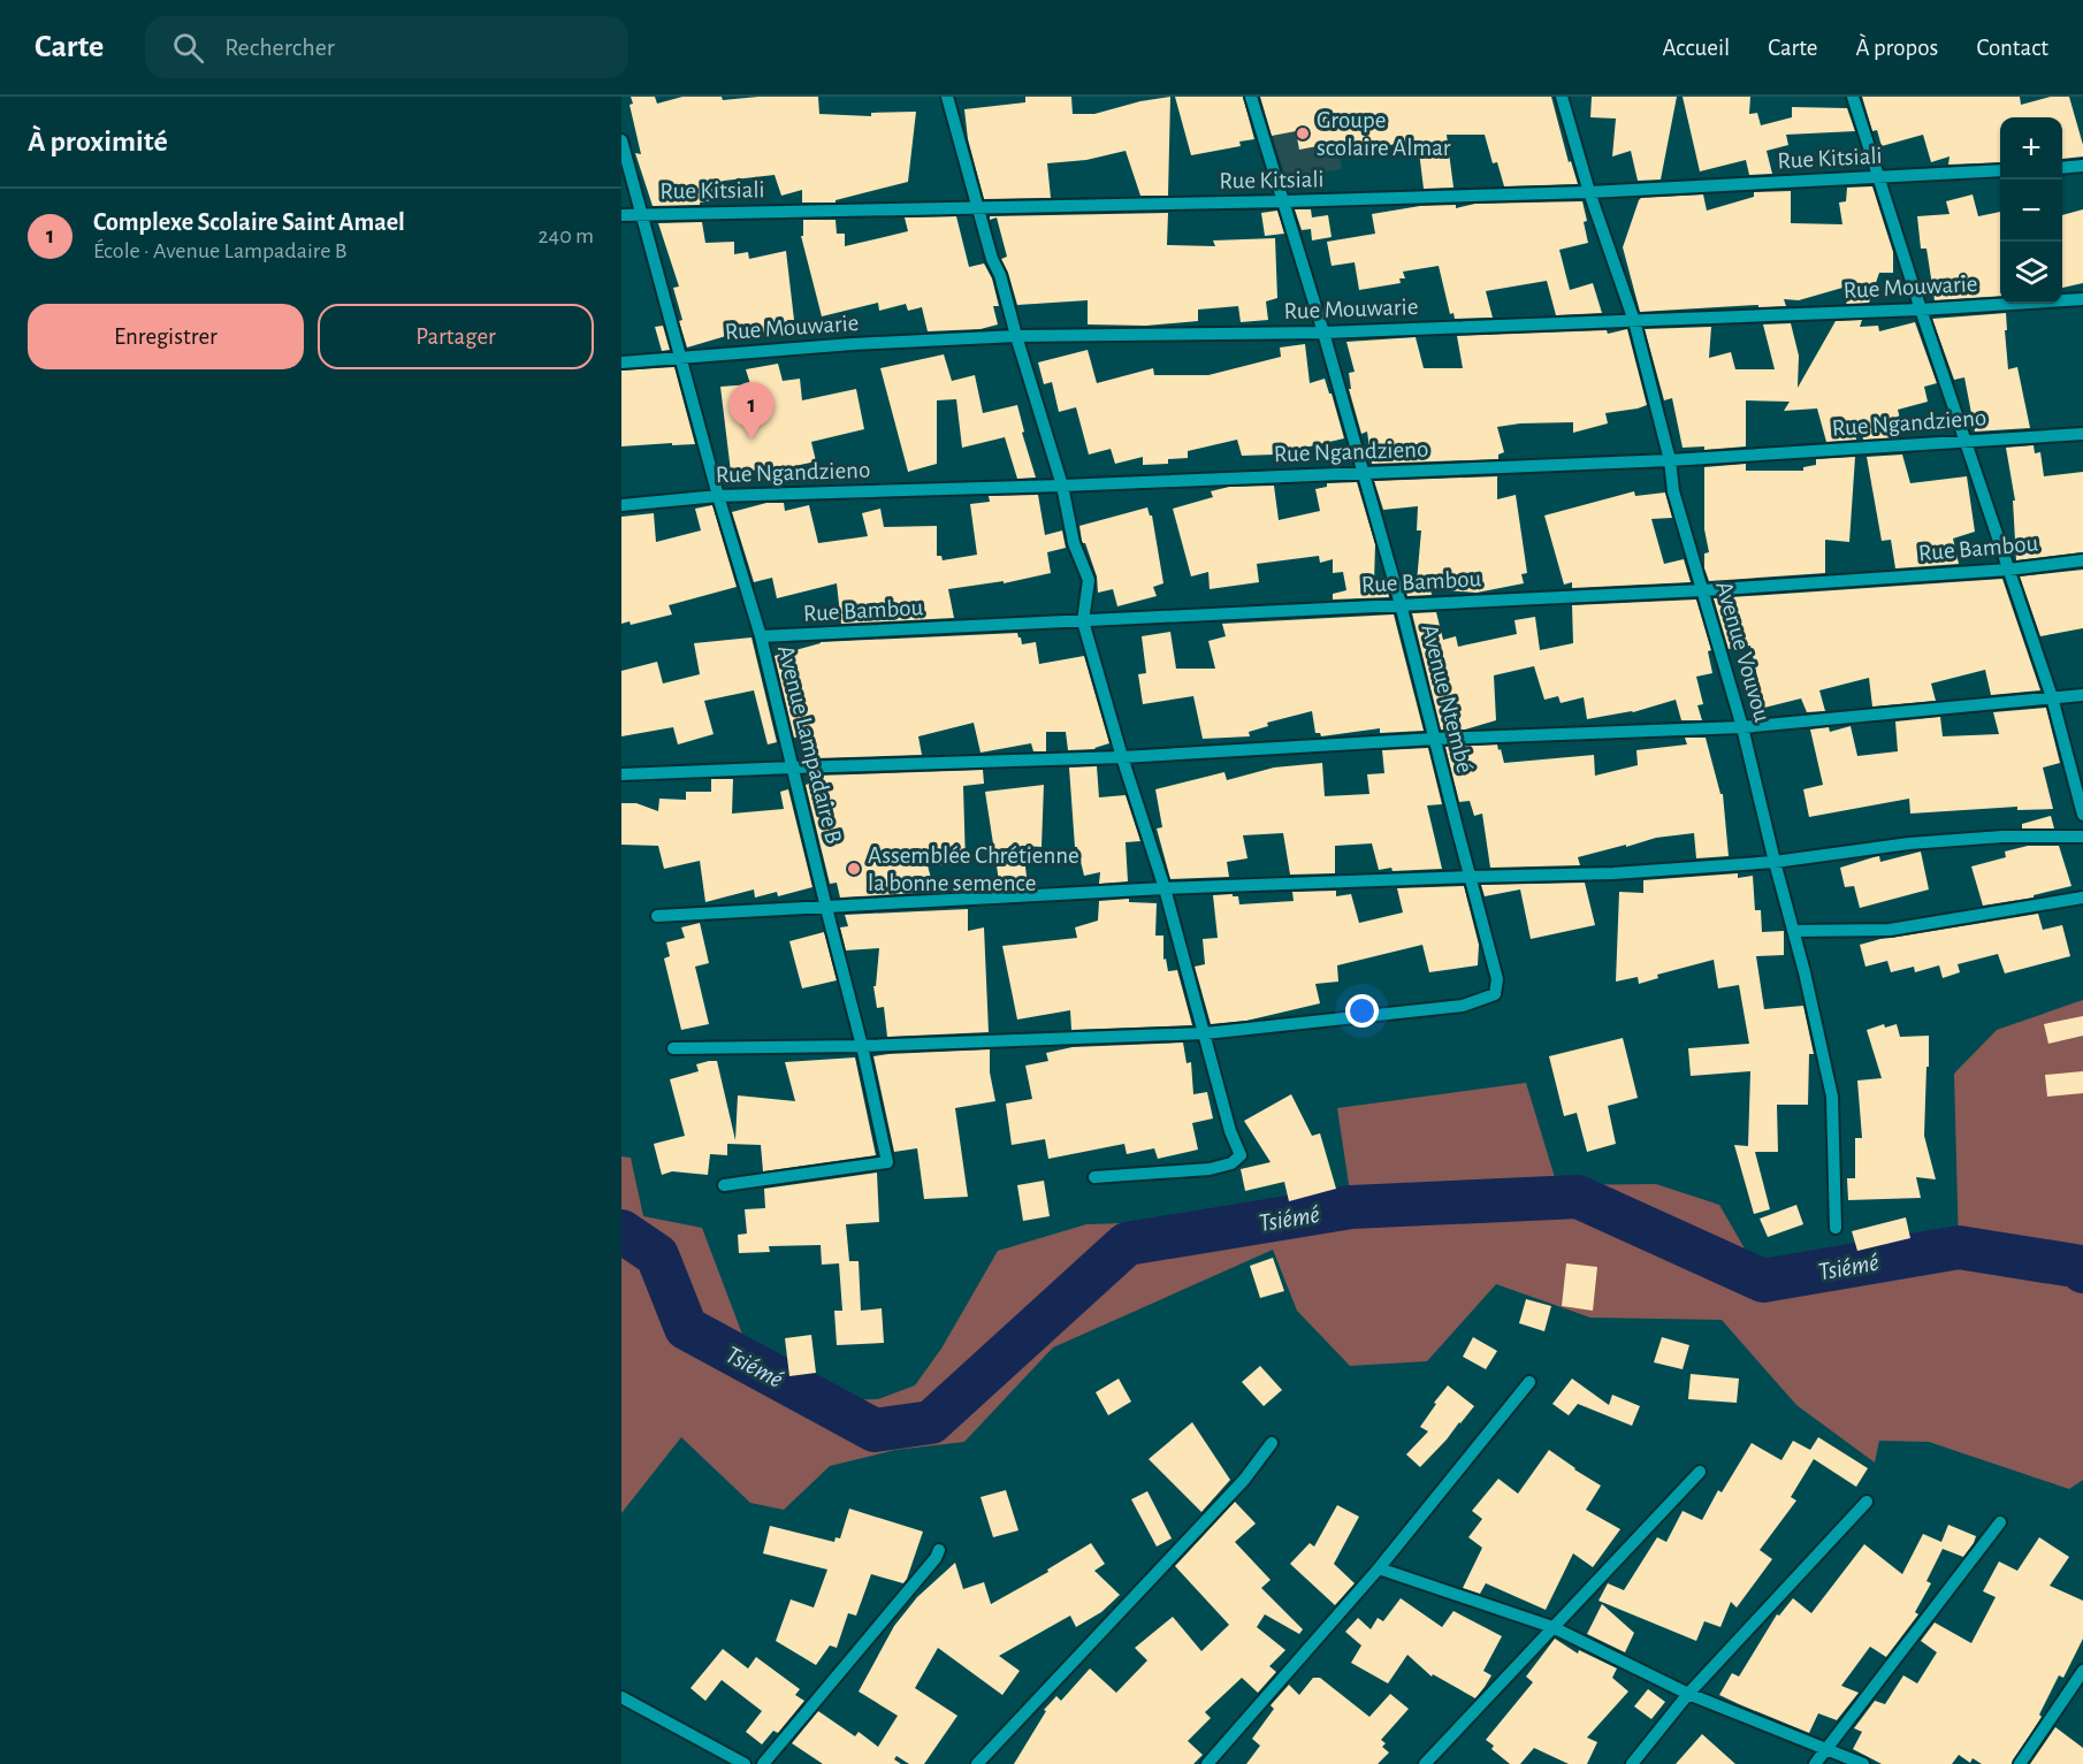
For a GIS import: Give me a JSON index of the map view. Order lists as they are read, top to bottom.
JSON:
{
  "streets": {
    "street": [
      "Rue Kitsiali",
      "Rue Mouwarie",
      "Rue Ngandzieno",
      "Rue Bambou",
      "Avenue Vouvou",
      "Avenue Ntembé",
      "Avenue Lampadaire B"
    ]
  },
  "crossings": [
    ["Rue Kitsiali", "Avenue Vouvou"],
    ["Rue Kitsiali", "Avenue Ntembé"],
    ["Rue Kitsiali", "Avenue Lampadaire B"],
    ["Rue Mouwarie", "Avenue Vouvou"],
    ["Rue Mouwarie", "Avenue Ntembé"],
    ["Rue Mouwarie", "Avenue Lampadaire B"],
    ["Rue Ngandzieno", "Avenue Vouvou"],
    ["Rue Ngandzieno", "Avenue Ntembé"],
    ["Rue Ngandzieno", "Avenue Lampadaire B"],
    ["Rue Bambou", "Avenue Vouvou"],
    ["Rue Bambou", "Avenue Ntembé"],
    ["Rue Bambou", "Avenue Lampadaire B"]
  ],
  "water": ["Tsiémé"],
  "places": ["Groupe scolaire Almar", "Assemblée Chrétienne la bonne semence"],
  "page": {
    "header": "Carte",
    "search": "Rechercher",
    "nav": [
      "Accueil",
      "Carte",
      "À propos",
      "Contact"
    ],
    "heading": "À proximité",
    "map_buttons": ["+", "−"],
    "list": [
      {
        "mark": "1",
        "name": "Complexe Scolaire Saint Amael",
        "note": "École · Avenue Lampadaire B",
        "value": "240 m"
      }
    ],
    "buttons": ["Enregistrer", "Partager"],
    "pins": "1"
  }
}
